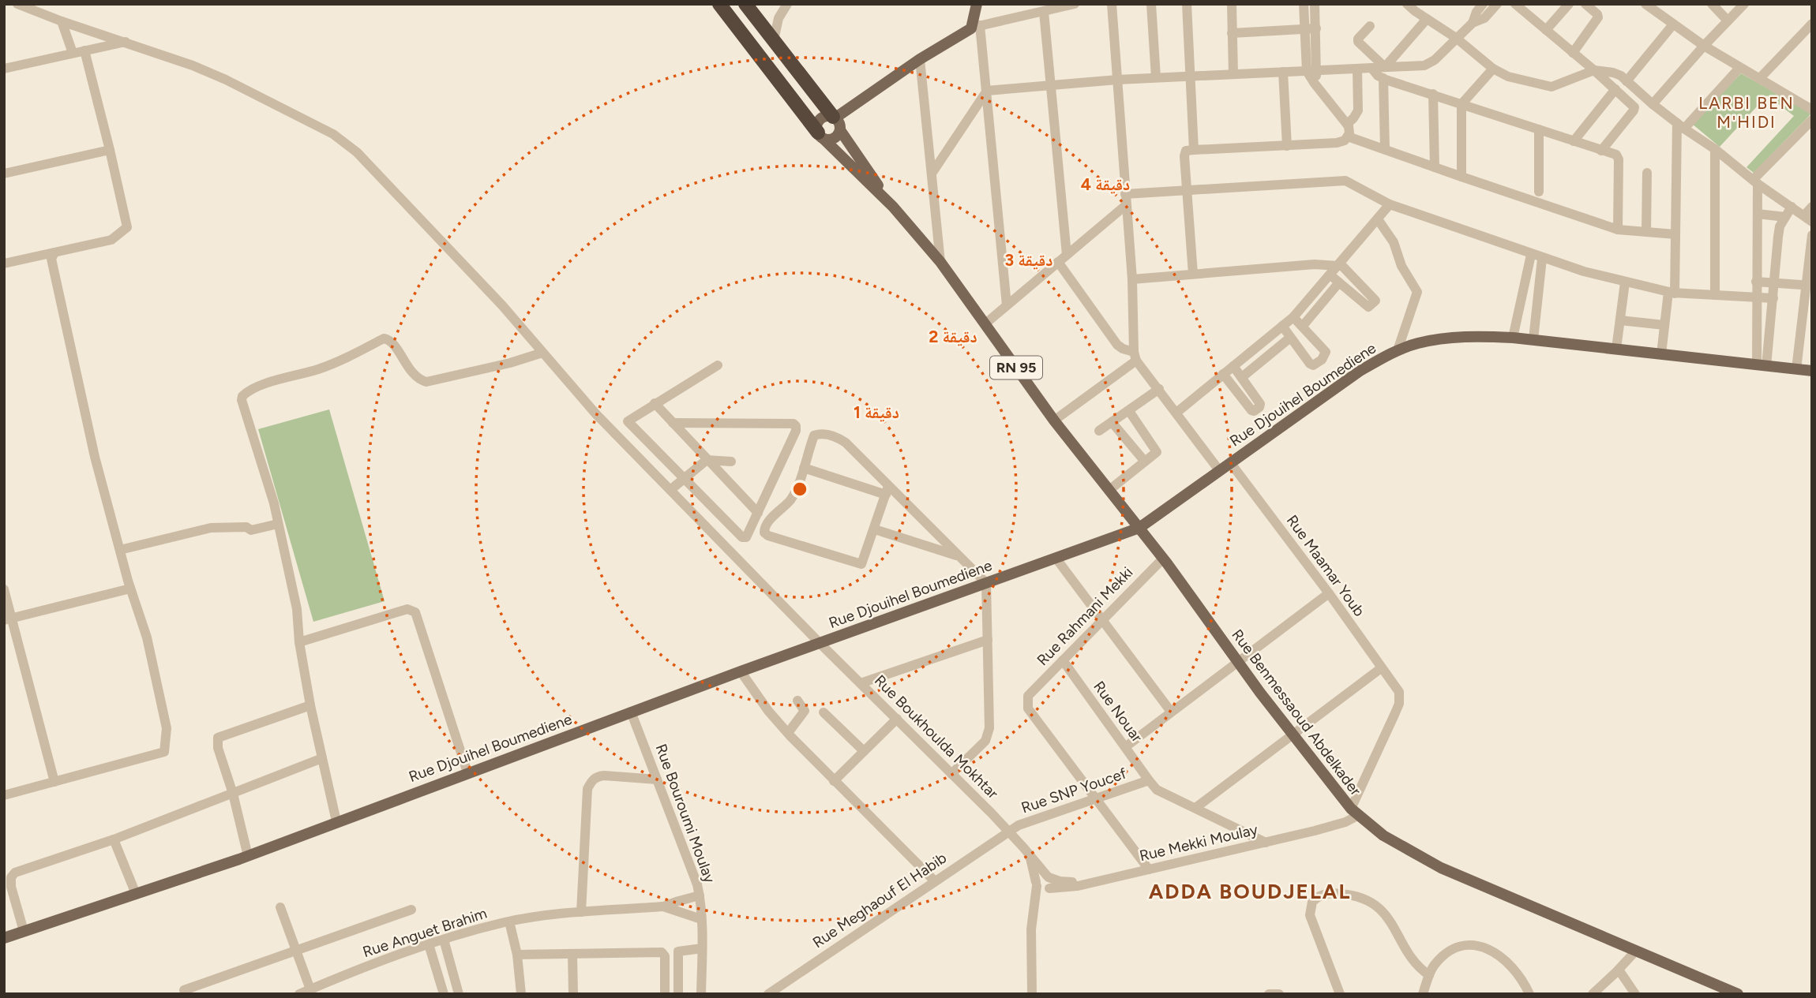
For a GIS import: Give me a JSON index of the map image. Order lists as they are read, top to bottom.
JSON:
{
  "streets": {
    "highway": ["RN 95"],
    "main road": ["Rue Djouihel Boumediene", "Rue Benmessaoud Abdelkader"],
    "street": [
      "Rue Maamar Youb",
      "Rue Rahmani Mekki",
      "Rue Nouar",
      "Rue Boukhoulda Mokhtar",
      "Rue SNP Youcef",
      "Rue Bouroumi Moulay",
      "Rue Mekki Moulay",
      "Rue Meghaouf El Habib",
      "Rue Anguet Brahim"
    ]
  },
  "crossings": [
    ["RN 95", "Rue Djouihel Boumediene"],
    ["RN 95", "Rue Benmessaoud Abdelkader"],
    ["Rue Djouihel Boumediene", "Rue Maamar Youb"],
    ["Rue Djouihel Boumediene", "Rue Benmessaoud Abdelkader"],
    ["Rue Djouihel Boumediene", "Rue Boukhoulda Mokhtar"],
    ["Rue Djouihel Boumediene", "Rue Bouroumi Moulay"],
    ["Rue Maamar Youb", "Rue Benmessaoud Abdelkader"],
    ["Rue Maamar Youb", "Rue Mekki Moulay"],
    ["Rue Rahmani Mekki", "Rue Nouar"],
    ["Rue Rahmani Mekki", "Rue Benmessaoud Abdelkader"],
    ["Rue Rahmani Mekki", "Rue SNP Youcef"],
    ["Rue Nouar", "Rue SNP Youcef"],
    ["Rue Benmessaoud Abdelkader", "Rue Mekki Moulay"],
    ["Rue Boukhoulda Mokhtar", "Rue SNP Youcef"],
    ["Rue Boukhoulda Mokhtar", "Rue Meghaouf El Habib"],
    ["Rue SNP Youcef", "Rue Mekki Moulay"],
    ["Rue SNP Youcef", "Rue Meghaouf El Habib"]
  ],
  "districts": ["LARBI BEN M'HIDI", "ADDA BOUDJELAL"],
  "rings": [
    "4 دقيقة",
    "3 دقيقة",
    "2 دقيقة",
    "1 دقيقة"
  ]
}
